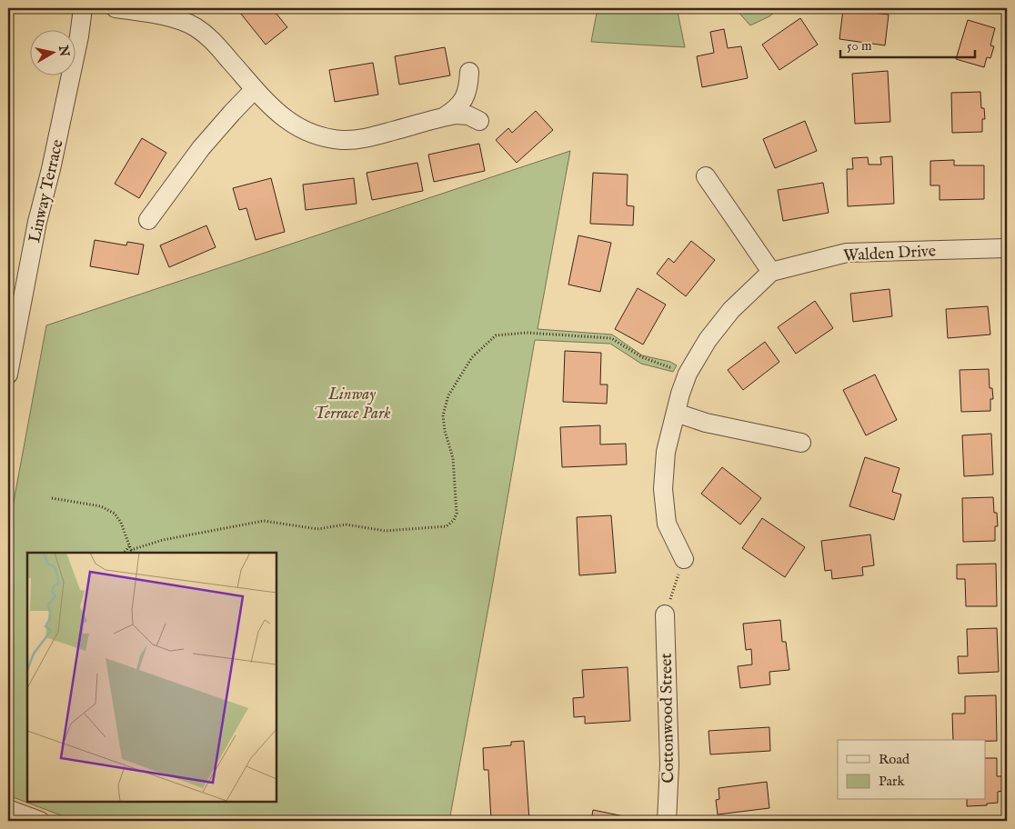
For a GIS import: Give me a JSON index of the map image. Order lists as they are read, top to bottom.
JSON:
{
  "streets": {
    "street": ["Linway Terrace", "Walden Drive", "Cottonwood Street"]
  },
  "parks": ["Linway Terrace Park"],
  "legend": ["Road", "Park"],
  "scale_bar": "50 m",
  "north": "right"
}
